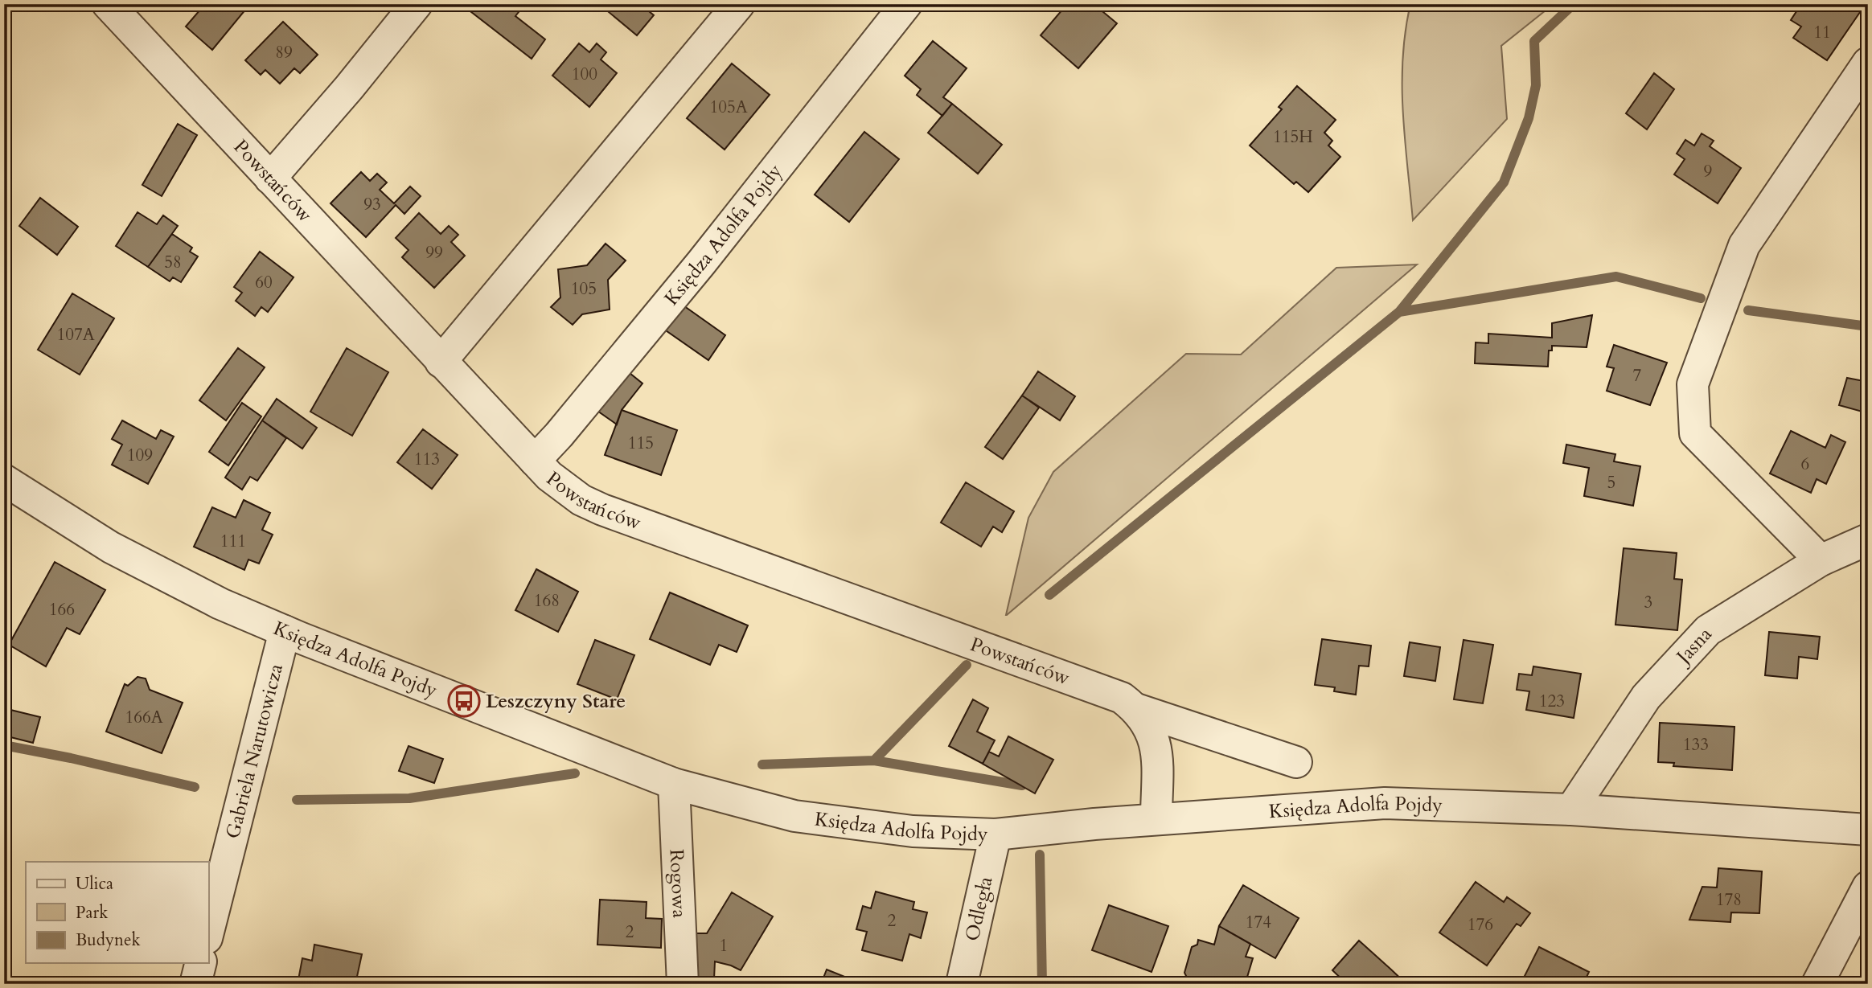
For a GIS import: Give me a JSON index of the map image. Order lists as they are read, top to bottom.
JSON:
{
  "streets": {
    "street": [
      "Powstańców",
      "Księdza Adolfa Pojdy",
      "Jasna",
      "Gabriela Narutowicza",
      "Rogowa",
      "Odległa"
    ]
  },
  "crossings": [
    ["Powstańców", "Księdza Adolfa Pojdy"],
    ["Księdza Adolfa Pojdy", "Jasna"],
    ["Księdza Adolfa Pojdy", "Gabriela Narutowicza"],
    ["Księdza Adolfa Pojdy", "Rogowa"],
    ["Księdza Adolfa Pojdy", "Odległa"]
  ],
  "places": {
    "bus stop": ["Leszczyny Stare"]
  },
  "house_numbers": [
    "11",
    "89",
    "100",
    "105A",
    "115H",
    "9",
    "93",
    "99",
    "58",
    "60",
    "105",
    "107A",
    "7",
    "115",
    "109",
    "113",
    "6",
    "5",
    "111",
    "168",
    "3",
    "166",
    "123",
    "166A",
    "133",
    "178",
    "2",
    "174",
    "176",
    "2",
    "1"
  ],
  "legend": ["Ulica", "Park", "Budynek"]
}
